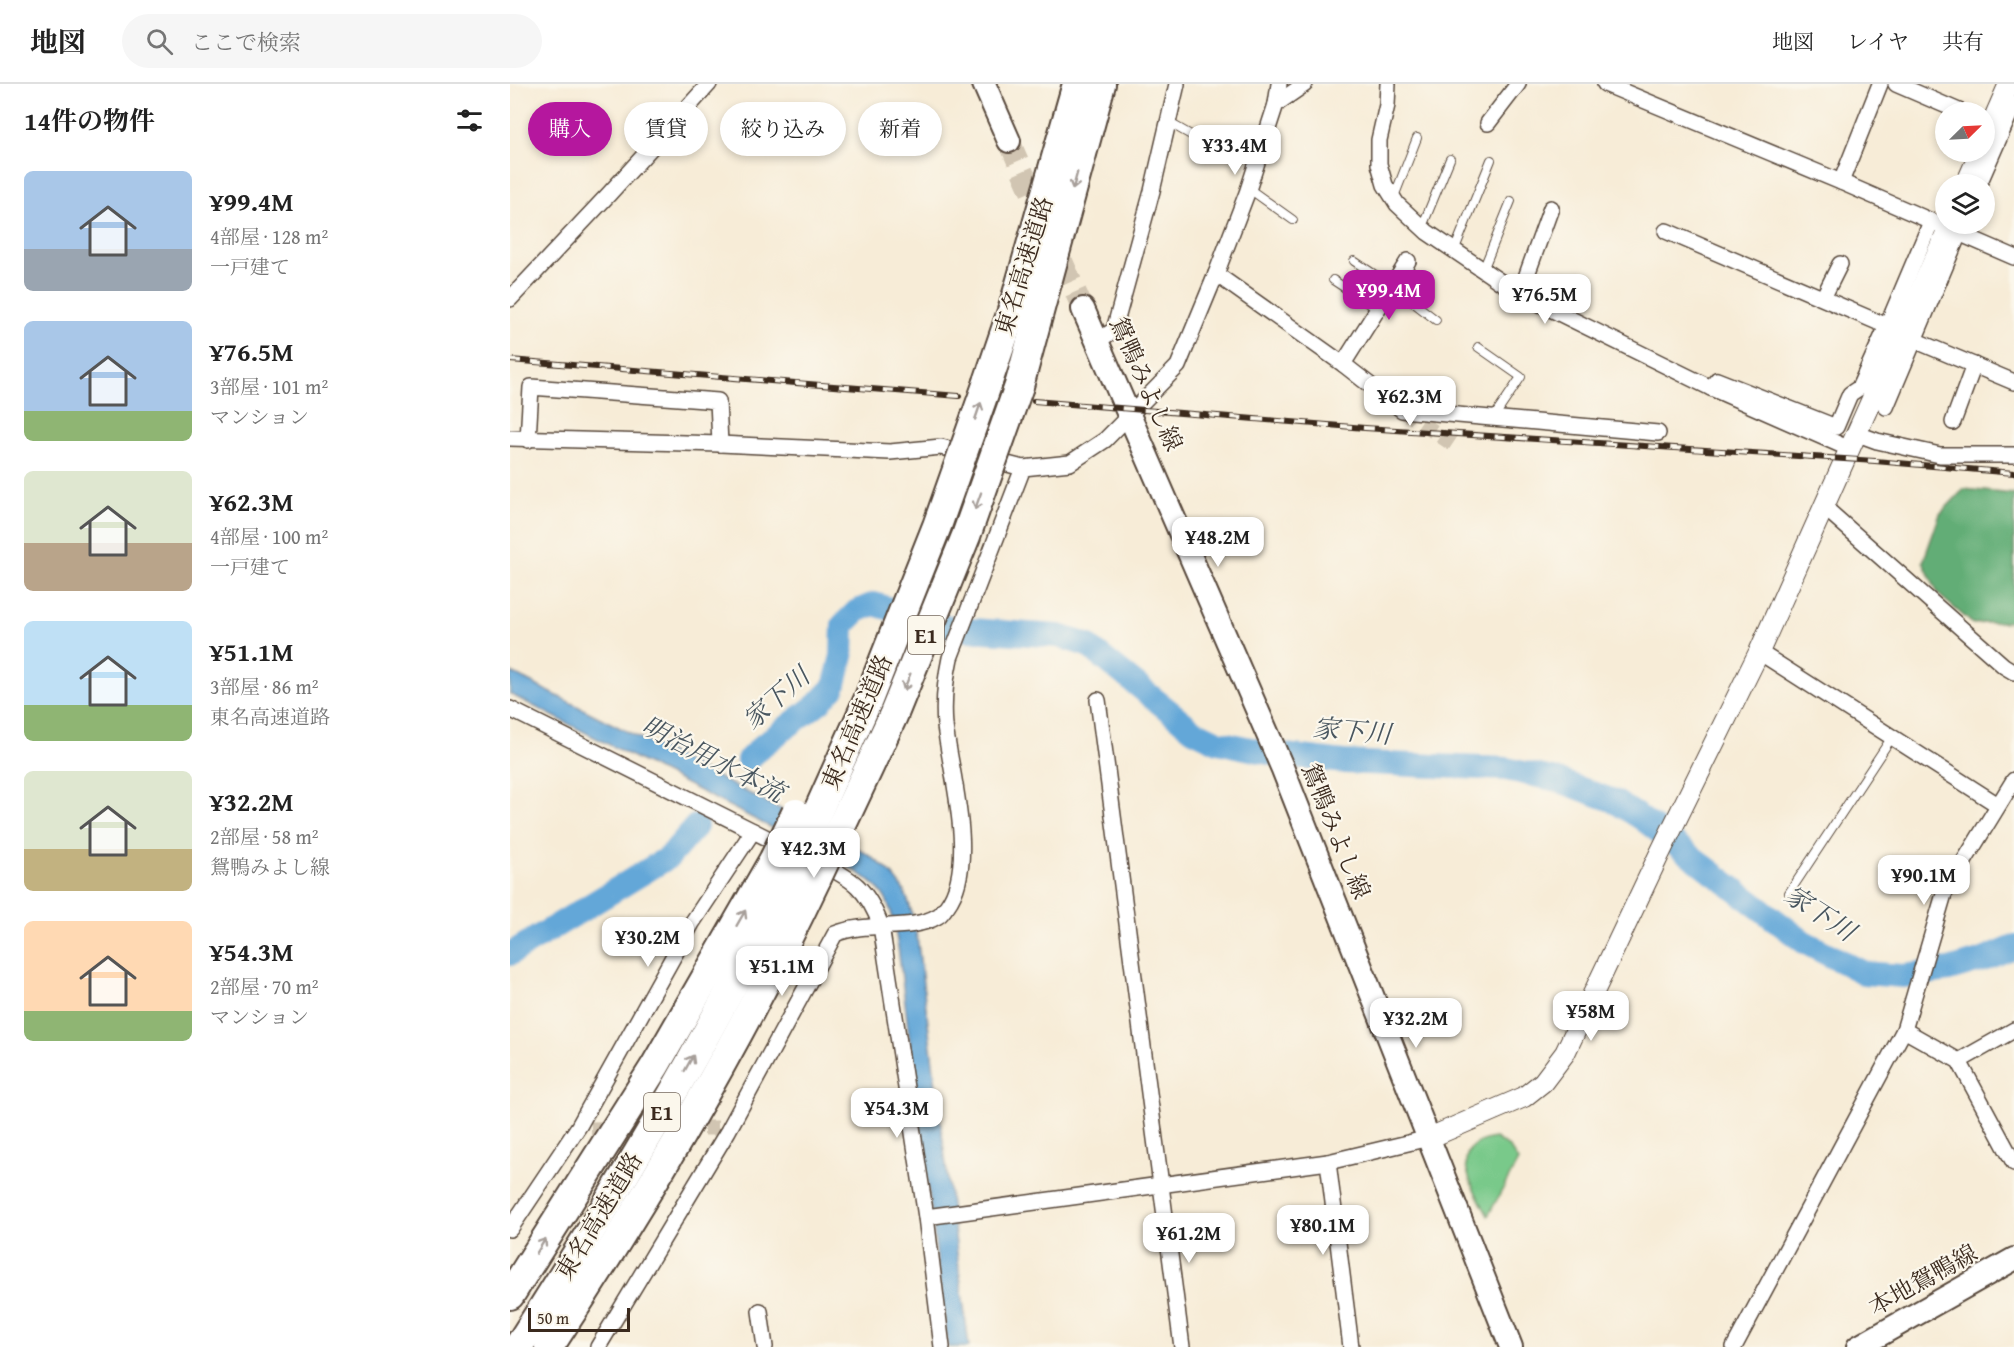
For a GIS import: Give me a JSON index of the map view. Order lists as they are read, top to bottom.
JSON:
{
  "streets": {
    "highway": ["東名高速道路", "E1"],
    "main road": ["鴛鴨みよし線", "本地鴛鴨線"]
  },
  "water": ["家下川", "明治用水本流"],
  "scale_bar": "50 m",
  "north": "top right",
  "page": {
    "header": "地図",
    "search": "ここで検索",
    "nav": ["地図", "レイヤ", "共有"],
    "heading": "14件の物件",
    "chip": [
      "購入",
      "賃貸",
      "絞り込み",
      "新着"
    ],
    "price": [
      "¥33.4M",
      "¥99.4M",
      "¥76.5M",
      "¥62.3M",
      "¥48.2M",
      "¥42.3M",
      "¥90.1M",
      "¥30.2M",
      "¥51.1M",
      "¥58M",
      "¥32.2M",
      "¥54.3M",
      "¥80.1M",
      "¥61.2M"
    ],
    "list": [
      {
        "name": "¥99.4M",
        "note": "4部屋 · 128 m² · 一戸建て"
      },
      {
        "name": "¥76.5M",
        "note": "3部屋 · 101 m² · マンション"
      },
      {
        "name": "¥62.3M",
        "note": "4部屋 · 100 m² · 一戸建て"
      },
      {
        "name": "¥51.1M",
        "note": "3部屋 · 86 m² · 東名高速道路"
      },
      {
        "name": "¥32.2M",
        "note": "2部屋 · 58 m² · 鴛鴨みよし線"
      },
      {
        "name": "¥54.3M",
        "note": "2部屋 · 70 m² · マンション"
      }
    ],
    "scale": "50 m"
  }
}
